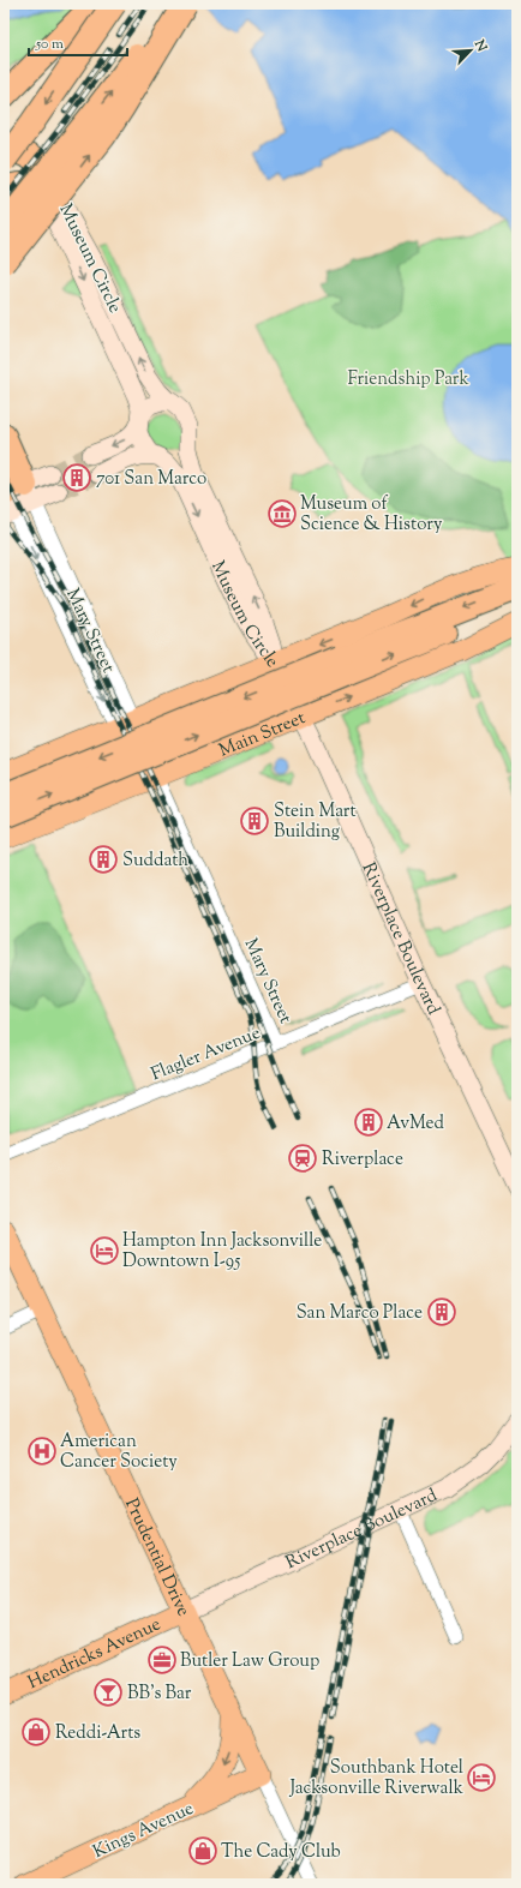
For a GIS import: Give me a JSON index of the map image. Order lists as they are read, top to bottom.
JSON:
{
  "streets": {
    "main road": [
      "Museum Circle",
      "Main Street",
      "Riverplace Boulevard",
      "Prudential Drive",
      "Hendricks Avenue",
      "Kings Avenue"
    ],
    "street": ["Mary Street", "Flagler Avenue"]
  },
  "crossings": [
    ["Museum Circle", "Riverplace Boulevard"],
    ["Mary Street", "Main Street"],
    ["Mary Street", "Flagler Avenue"],
    ["Main Street", "Riverplace Boulevard"],
    ["Riverplace Boulevard", "Flagler Avenue"],
    ["Riverplace Boulevard", "Prudential Drive"],
    ["Riverplace Boulevard", "Hendricks Avenue"],
    ["Prudential Drive", "Hendricks Avenue"],
    ["Prudential Drive", "Kings Avenue"]
  ],
  "parks": ["Friendship Park"],
  "places": {
    "building": [
      "701 San Marco",
      "Stein Mart Building",
      "Suddath",
      "AvMed",
      "San Marco Place"
    ],
    "museum": ["Museum of Science & History"],
    "station": ["Riverplace"],
    "hotel": ["Hampton Inn Jacksonville Downtown I-95", "Southbank Hotel Jacksonville Riverwalk"],
    "hospital": ["American Cancer Society"],
    "office": ["Butler Law Group"],
    "bar": ["BB's Bar"],
    "shop": ["Reddi-Arts", "The Cady Club"]
  },
  "scale_bar": "50 m",
  "north": "top right"
}
